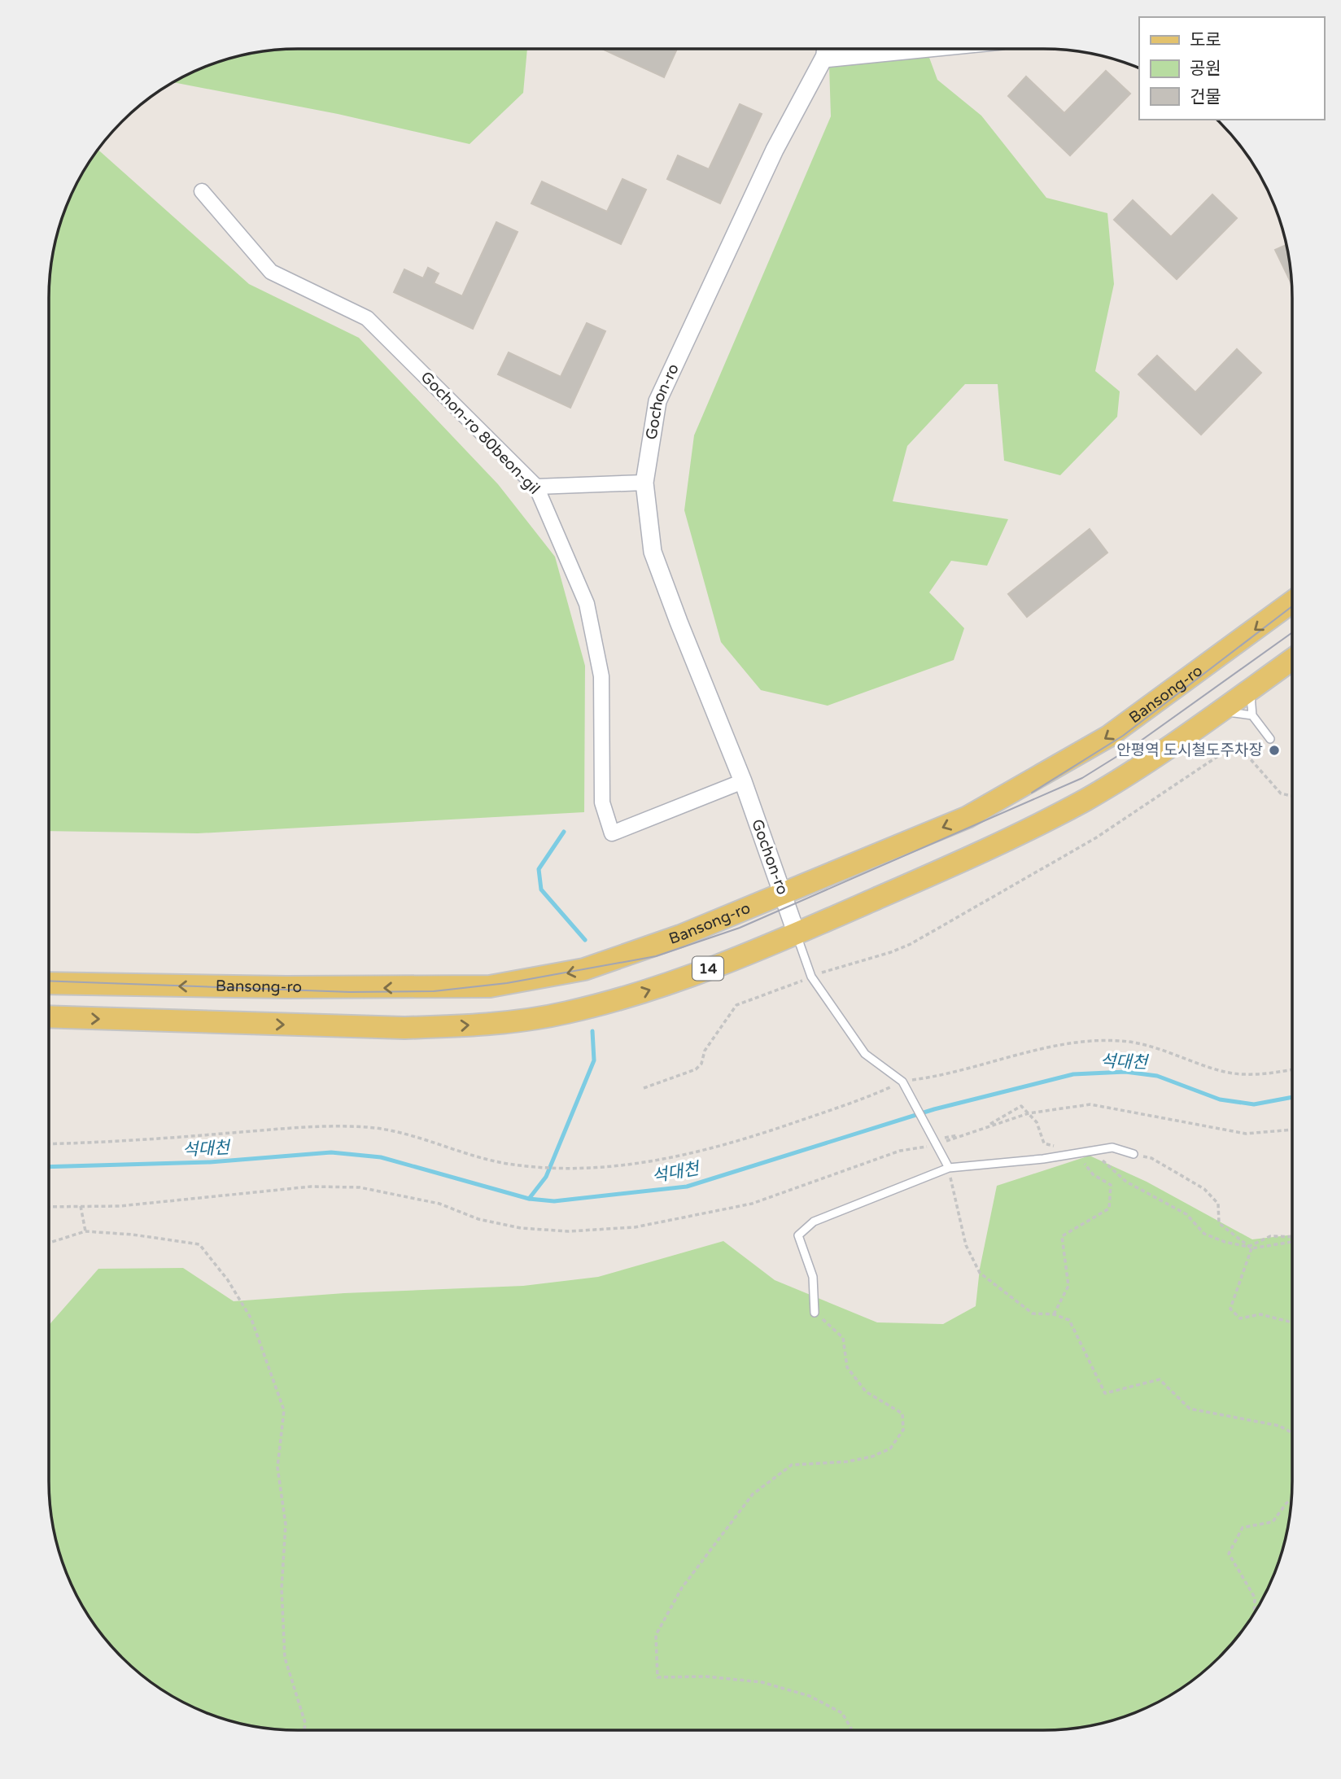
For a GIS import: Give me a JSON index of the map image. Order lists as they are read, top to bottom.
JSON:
{
  "streets": {
    "main road": ["Bansong-ro", "14"],
    "street": ["Gochon-ro", "Gochon-ro 80beon-gil"]
  },
  "crossings": [
    ["Gochon-ro", "Gochon-ro 80beon-gil"],
    ["Gochon-ro", "Bansong-ro"],
    ["Gochon-ro", "14"]
  ],
  "water": ["석대천"],
  "places": ["안평역 도시철도주차장"],
  "legend": ["도로", "공원", "건물"]
}
